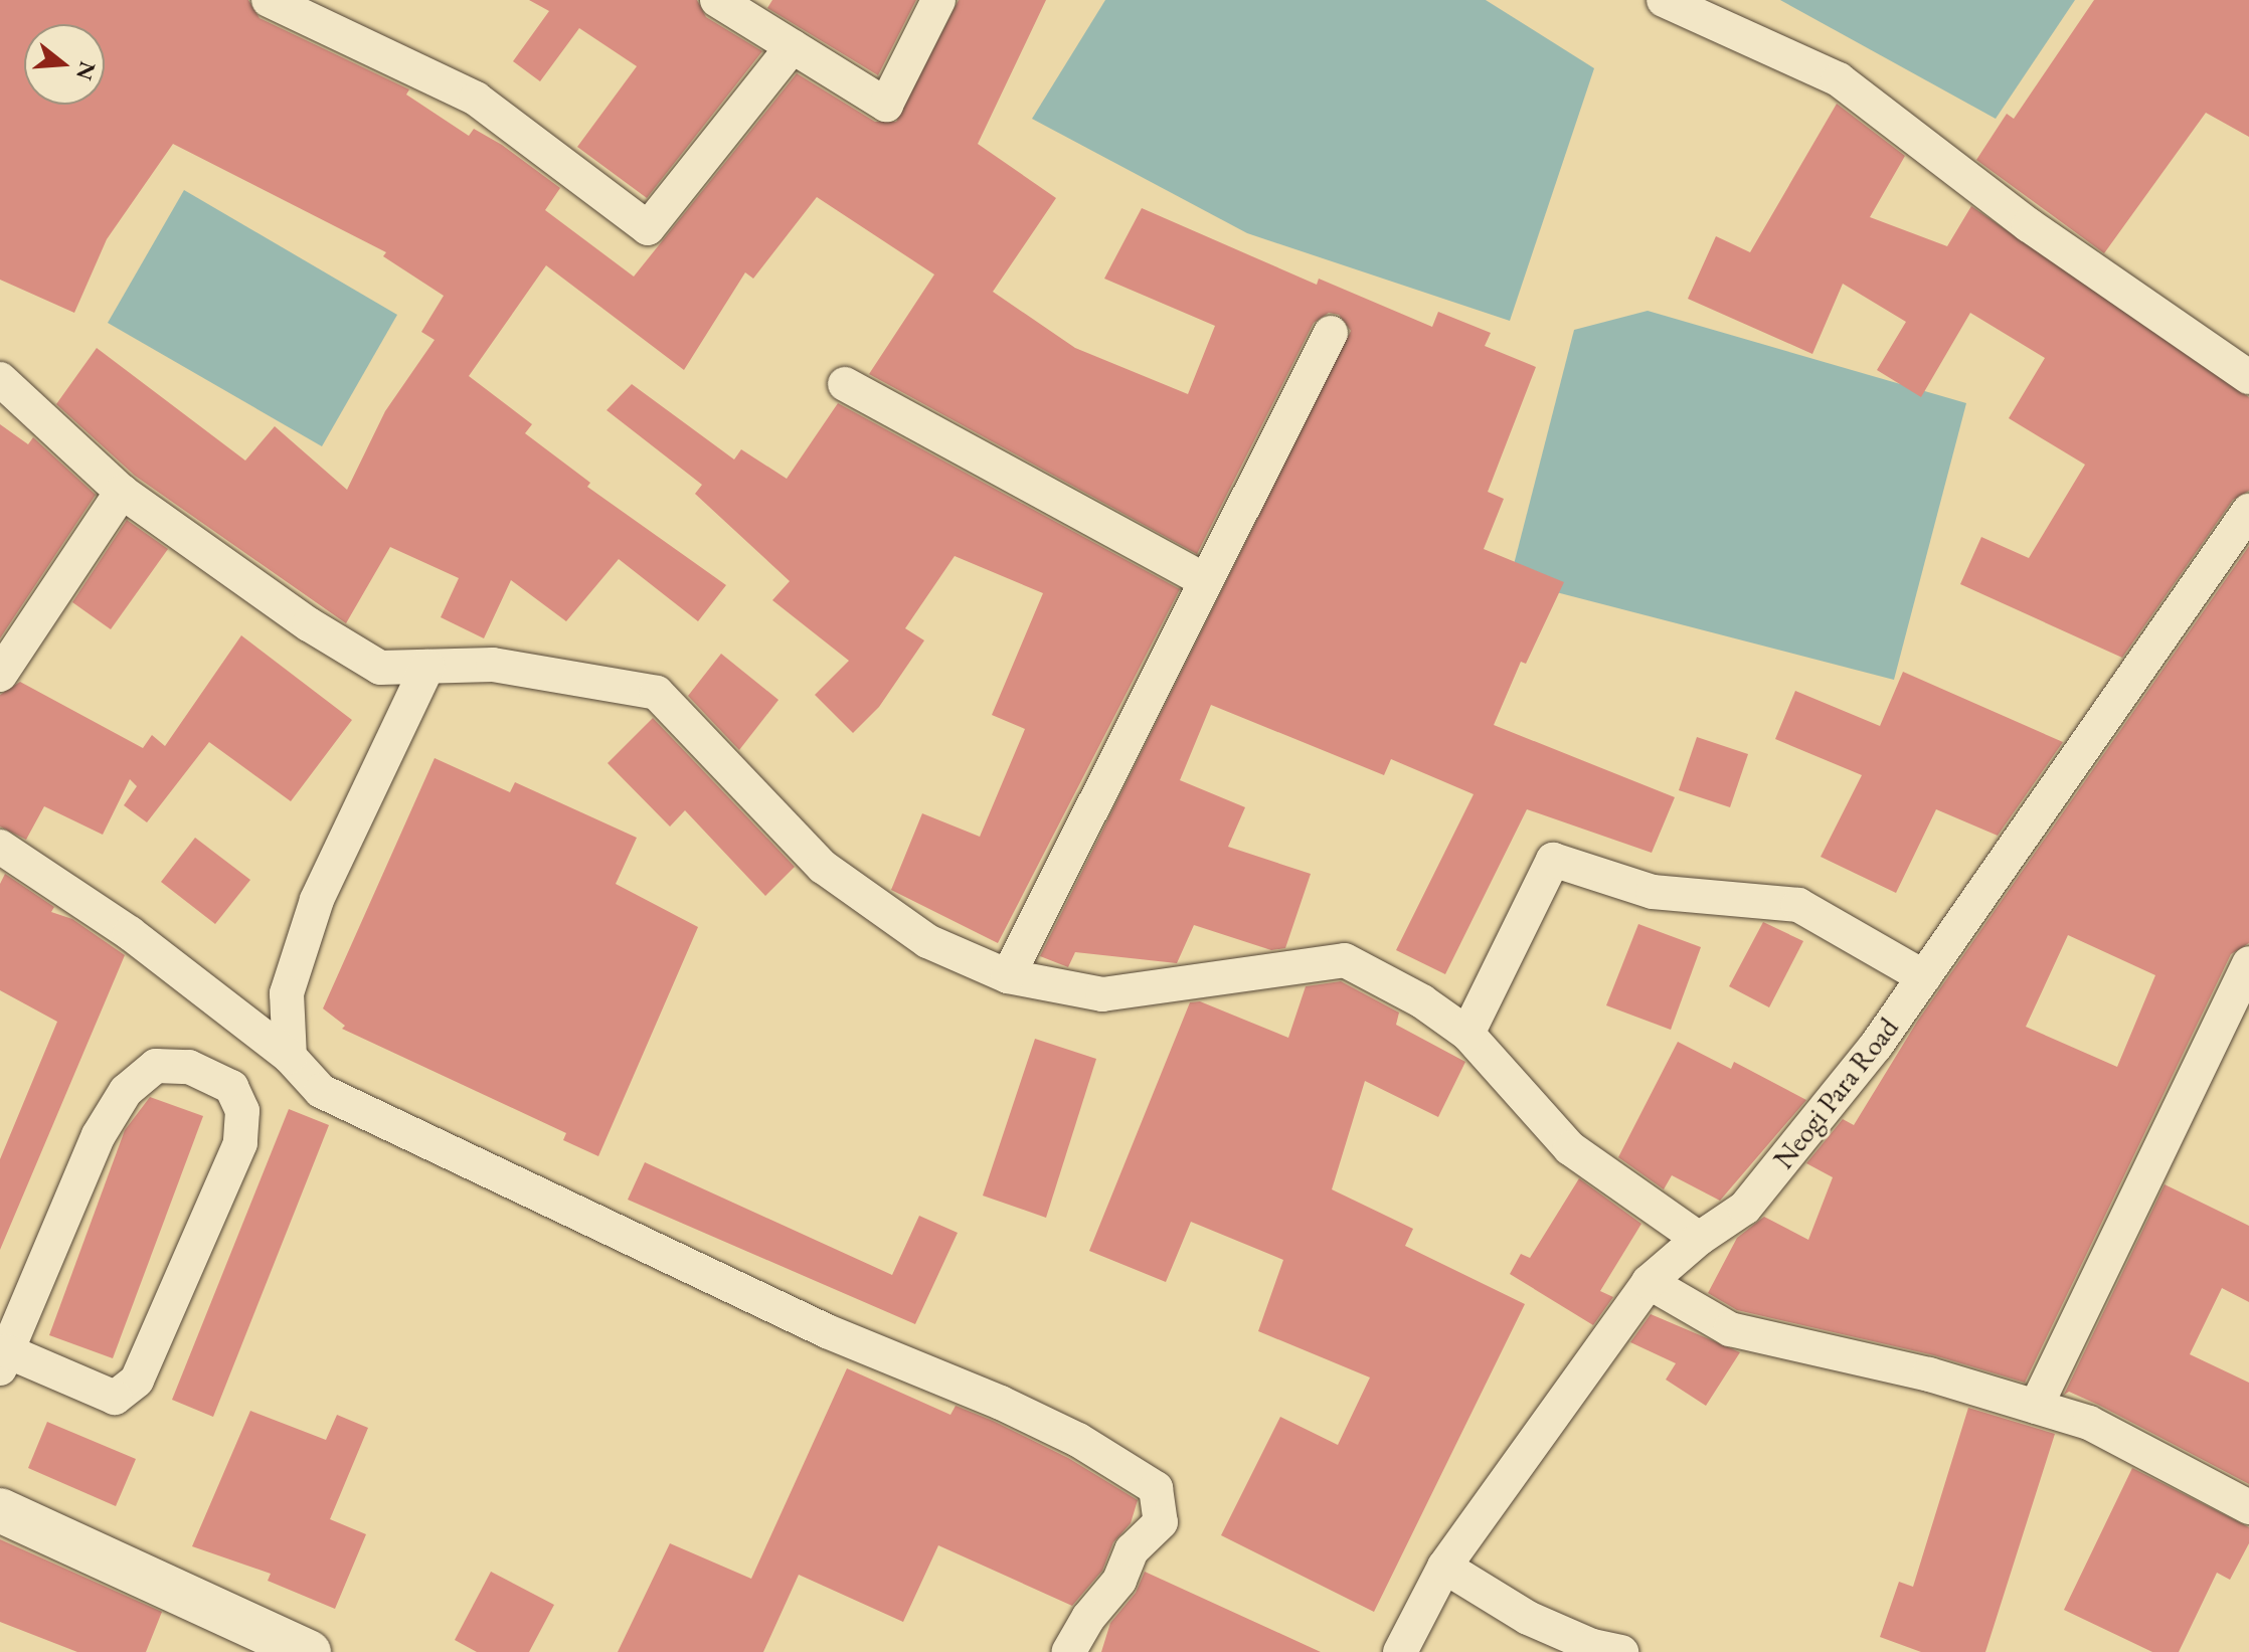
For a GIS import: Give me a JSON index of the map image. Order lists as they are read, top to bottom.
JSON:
{
  "streets": {
    "street": ["Neogi Para Road"]
  },
  "north": "right"
}
